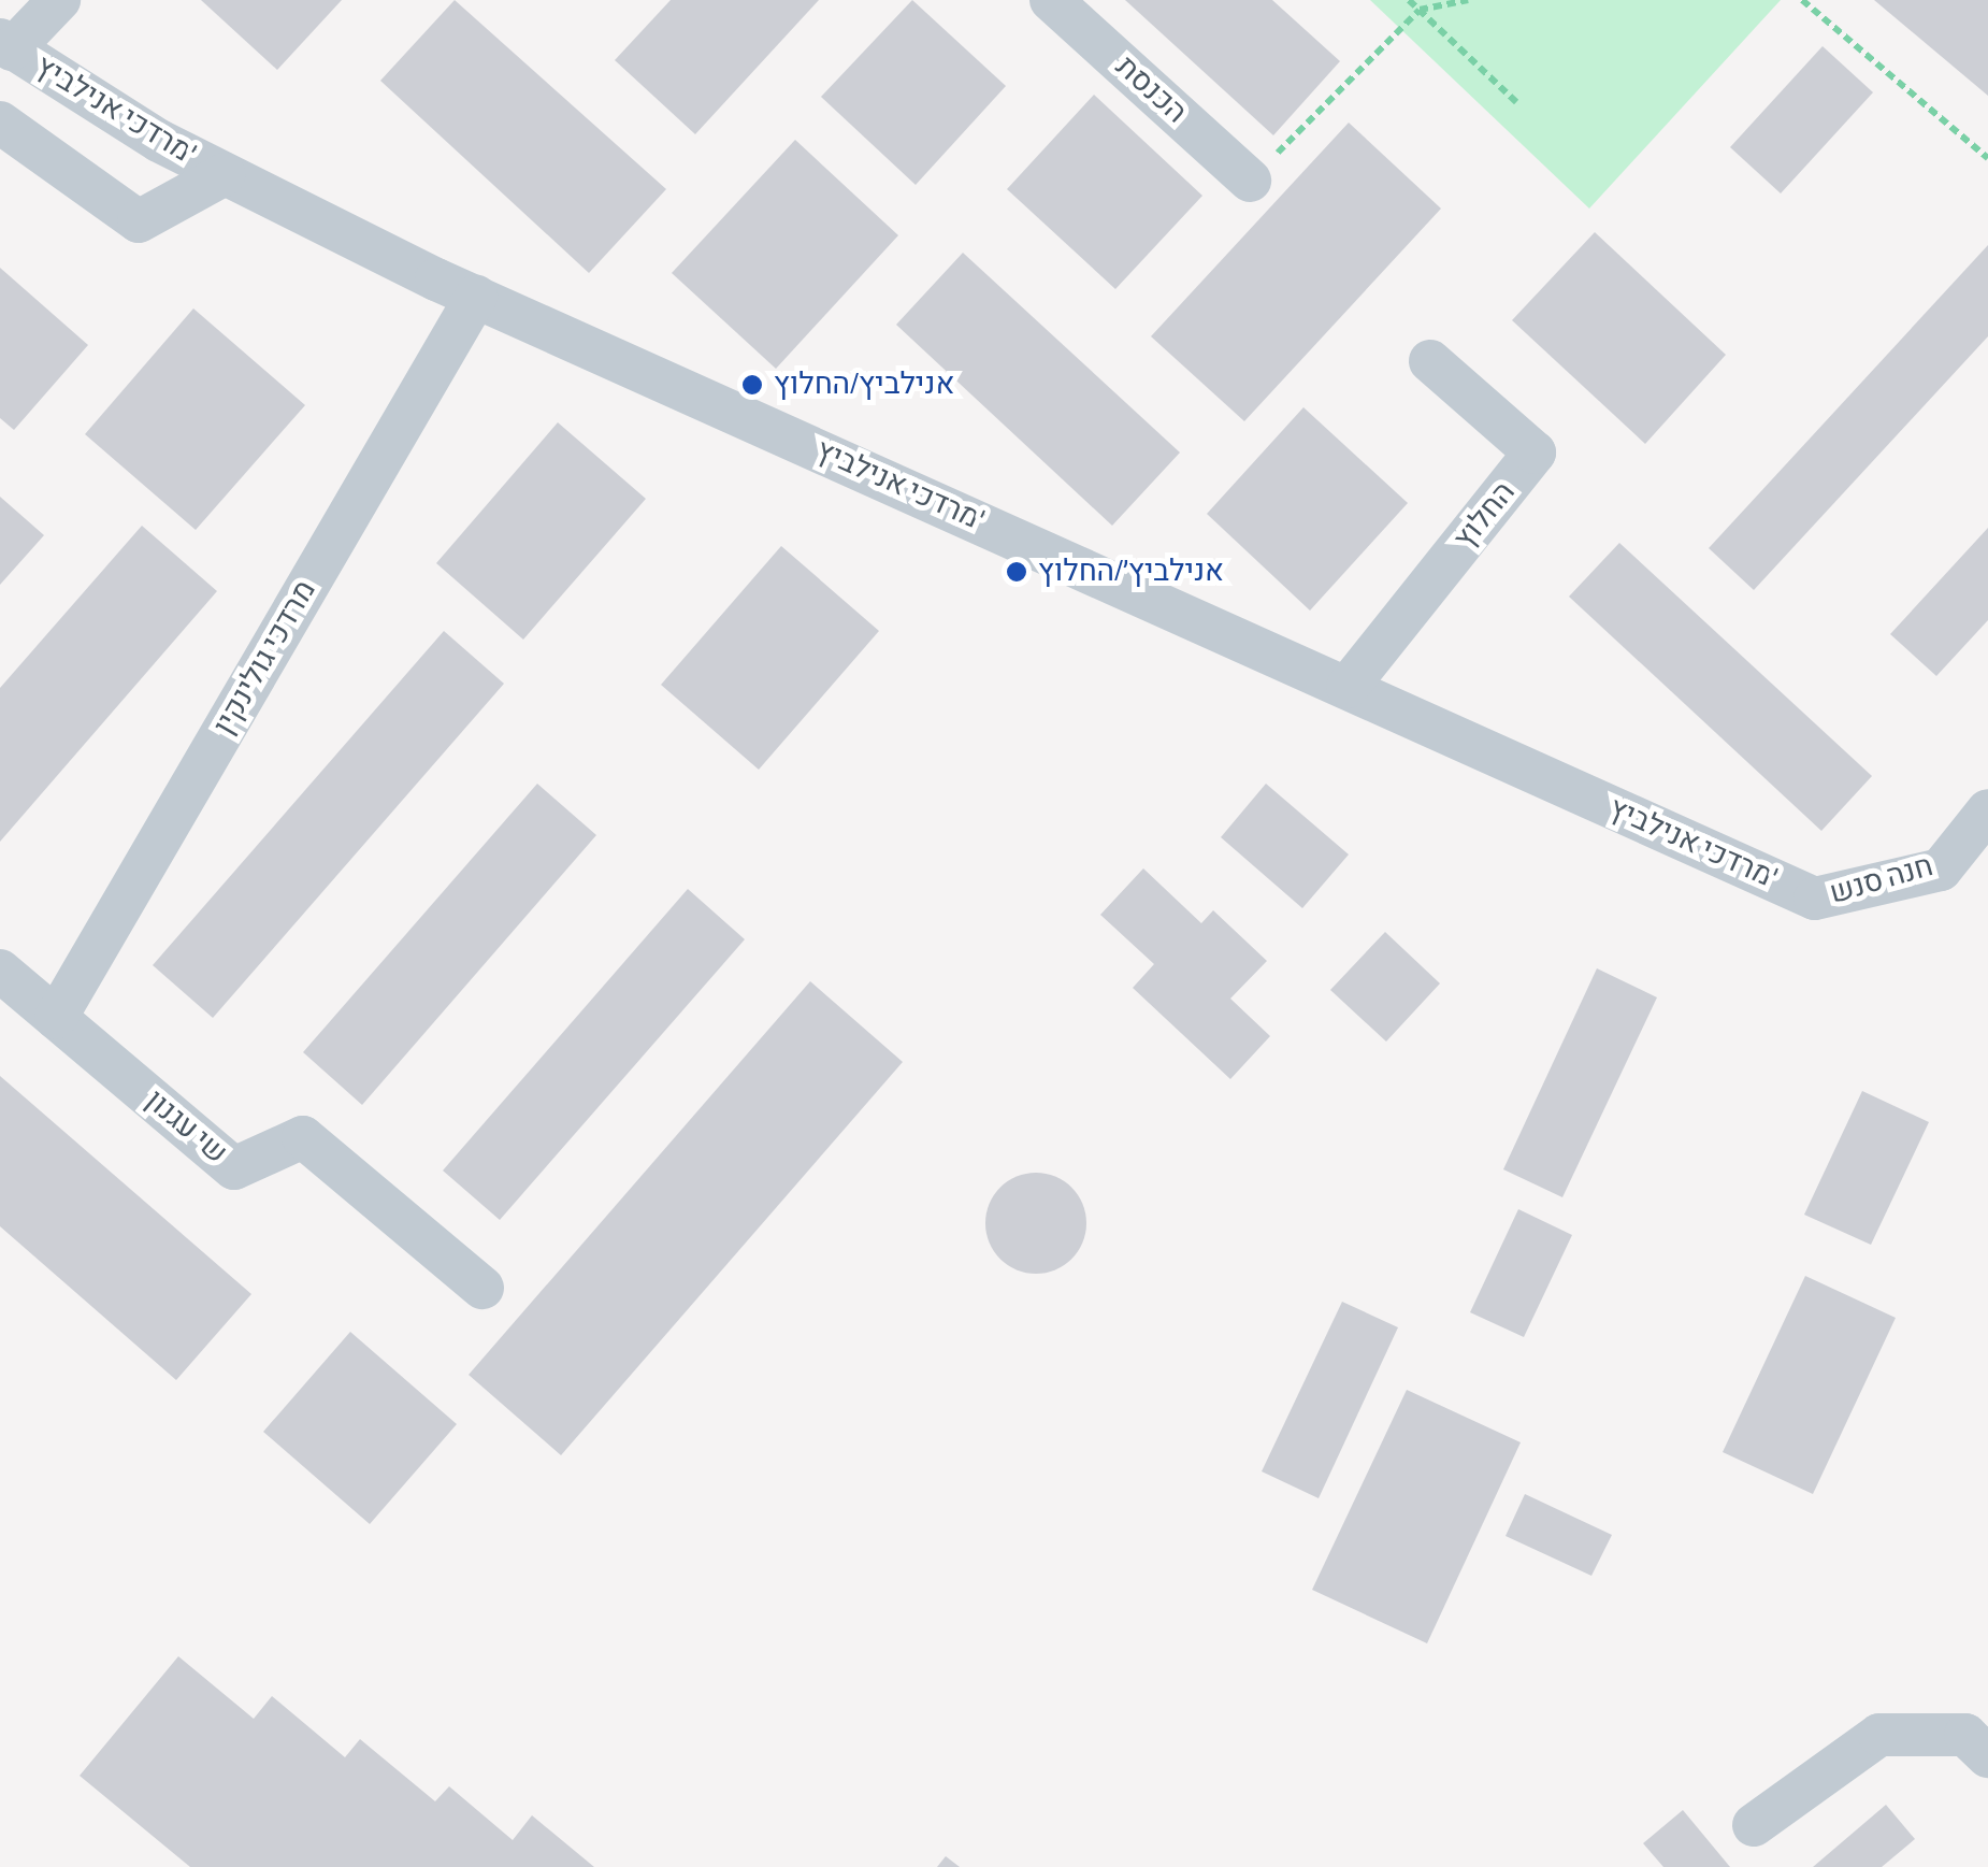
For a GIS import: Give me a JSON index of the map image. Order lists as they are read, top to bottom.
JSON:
{
  "streets": {
    "street": [
      "הכנסת",
      "מרדכי אנילביץ'",
      "החלוץ",
      "מרדכי גולינקין",
      "חנה סנש",
      "שי עגנון"
    ]
  },
  "crossings": [
    ["מרדכי אנילביץ'", "החלוץ"],
    ["מרדכי אנילביץ'", "מרדכי גולינקין"],
    ["מרדכי אנילביץ'", "חנה סנש"],
    ["מרדכי גולינקין", "שי עגנון"]
  ],
  "places": ["אנילביץ/החלוץ", "אנילביץ׳/החלוץ"]
}
